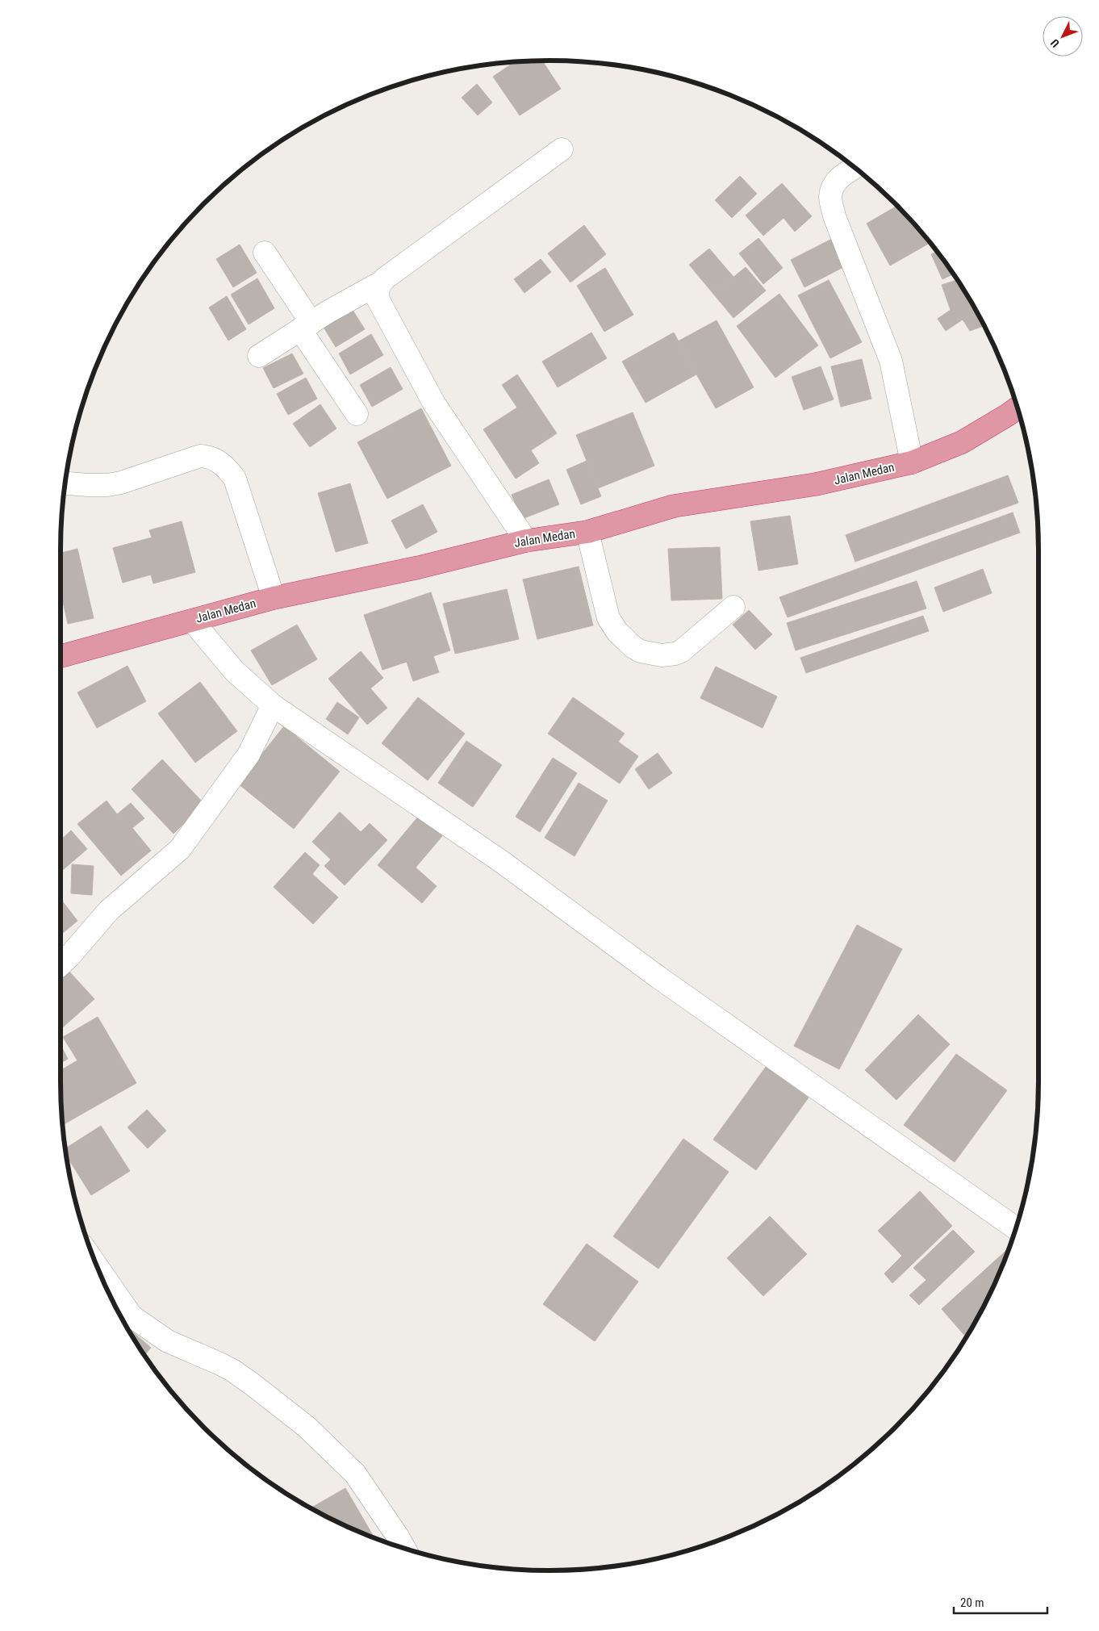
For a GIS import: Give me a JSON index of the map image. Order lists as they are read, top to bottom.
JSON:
{
  "streets": {
    "highway": ["Jalan Medan"]
  },
  "scale_bar": "20 m",
  "north": "bottom left"
}
